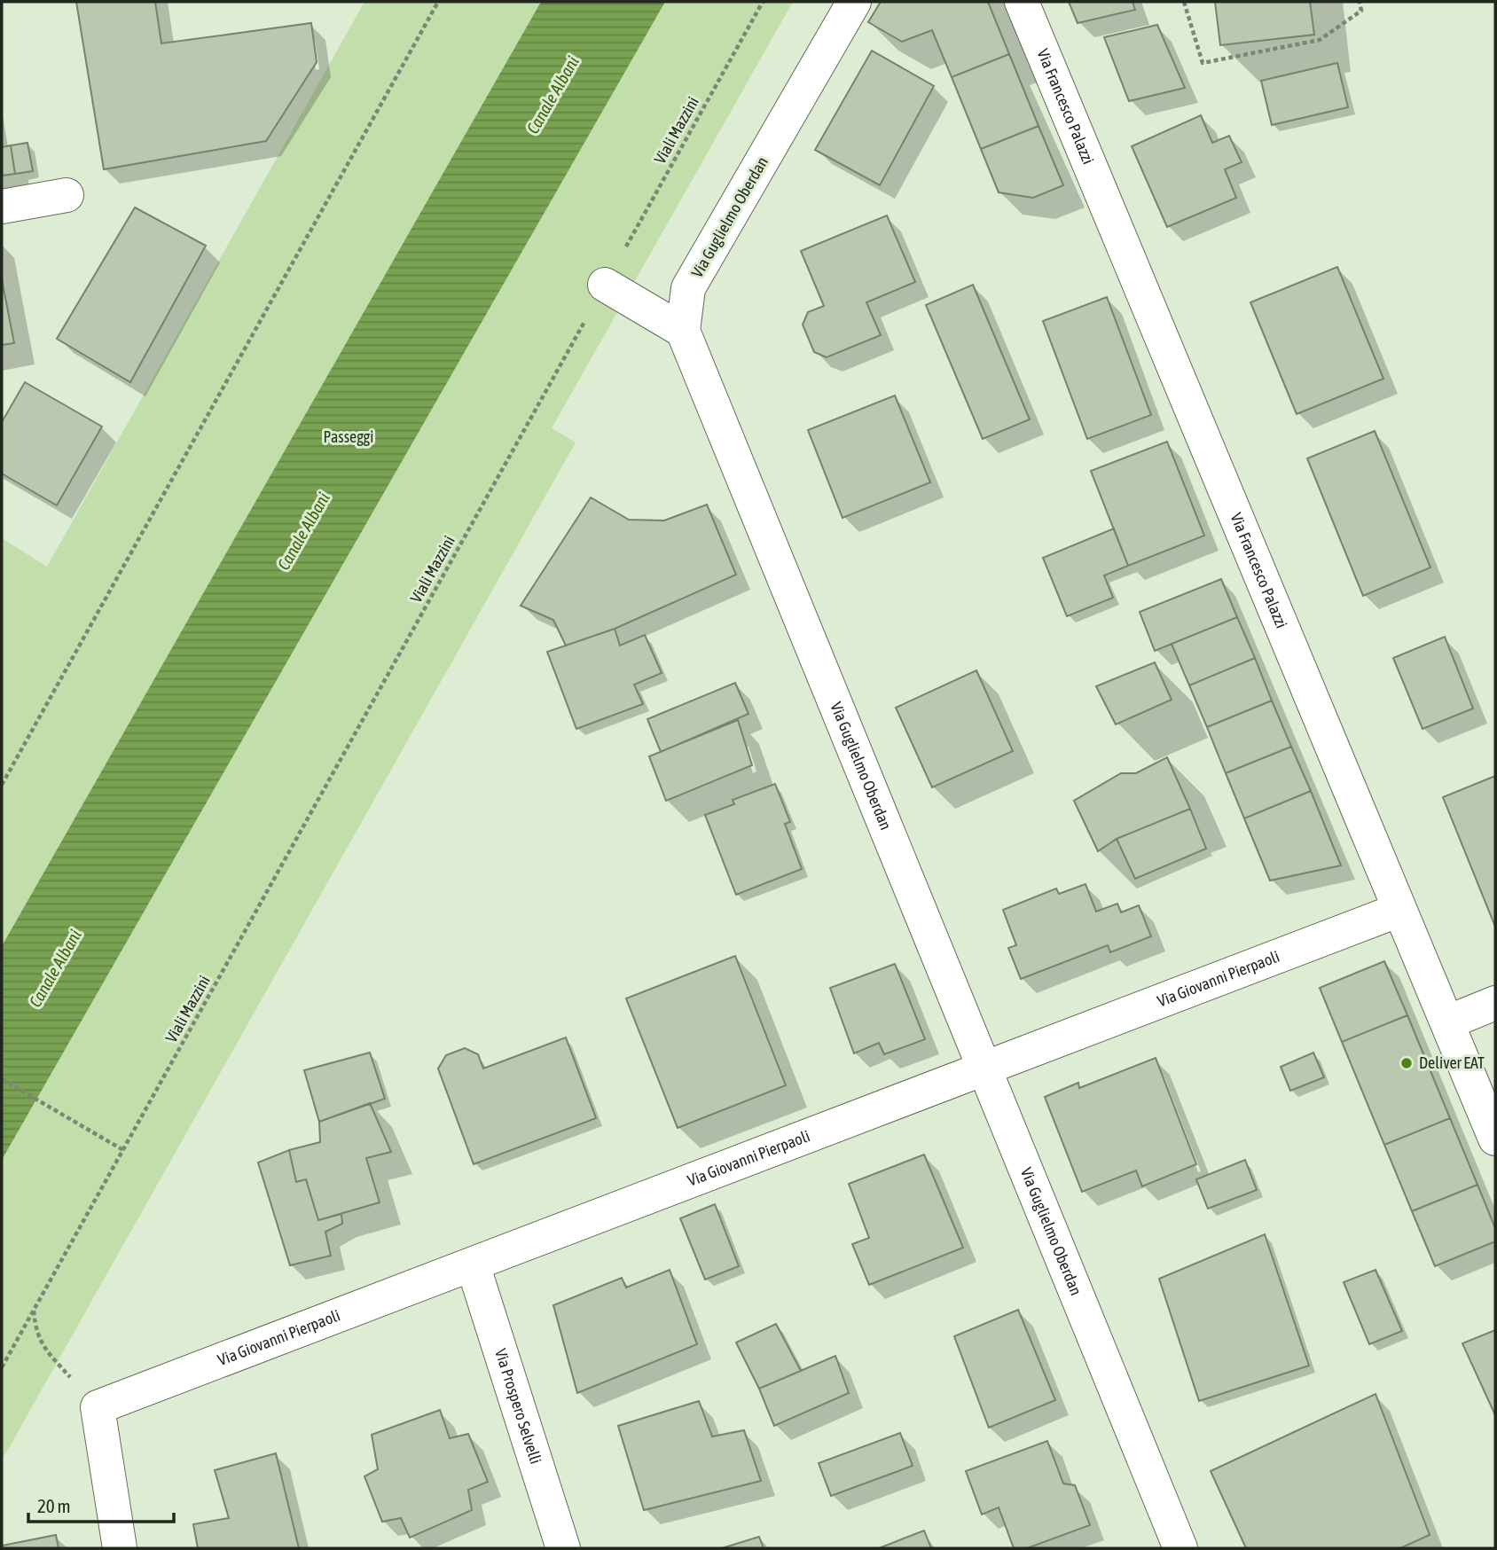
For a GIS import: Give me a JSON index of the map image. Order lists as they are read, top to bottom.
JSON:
{
  "streets": {
    "street": [
      "Via Francesco Palazzi",
      "Via Guglielmo Oberdan",
      "Via Giovanni Pierpaoli",
      "Via Prospero Selvelli"
    ],
    "path": ["Viali Mazzini"]
  },
  "crossings": [
    ["Via Francesco Palazzi", "Via Giovanni Pierpaoli"],
    ["Via Guglielmo Oberdan", "Via Giovanni Pierpaoli"],
    ["Via Giovanni Pierpaoli", "Via Prospero Selvelli"]
  ],
  "water": ["Canale Albani"],
  "parks": ["Passeggi"],
  "places": ["Deliver EAT"],
  "scale_bar": "20 m"
}
